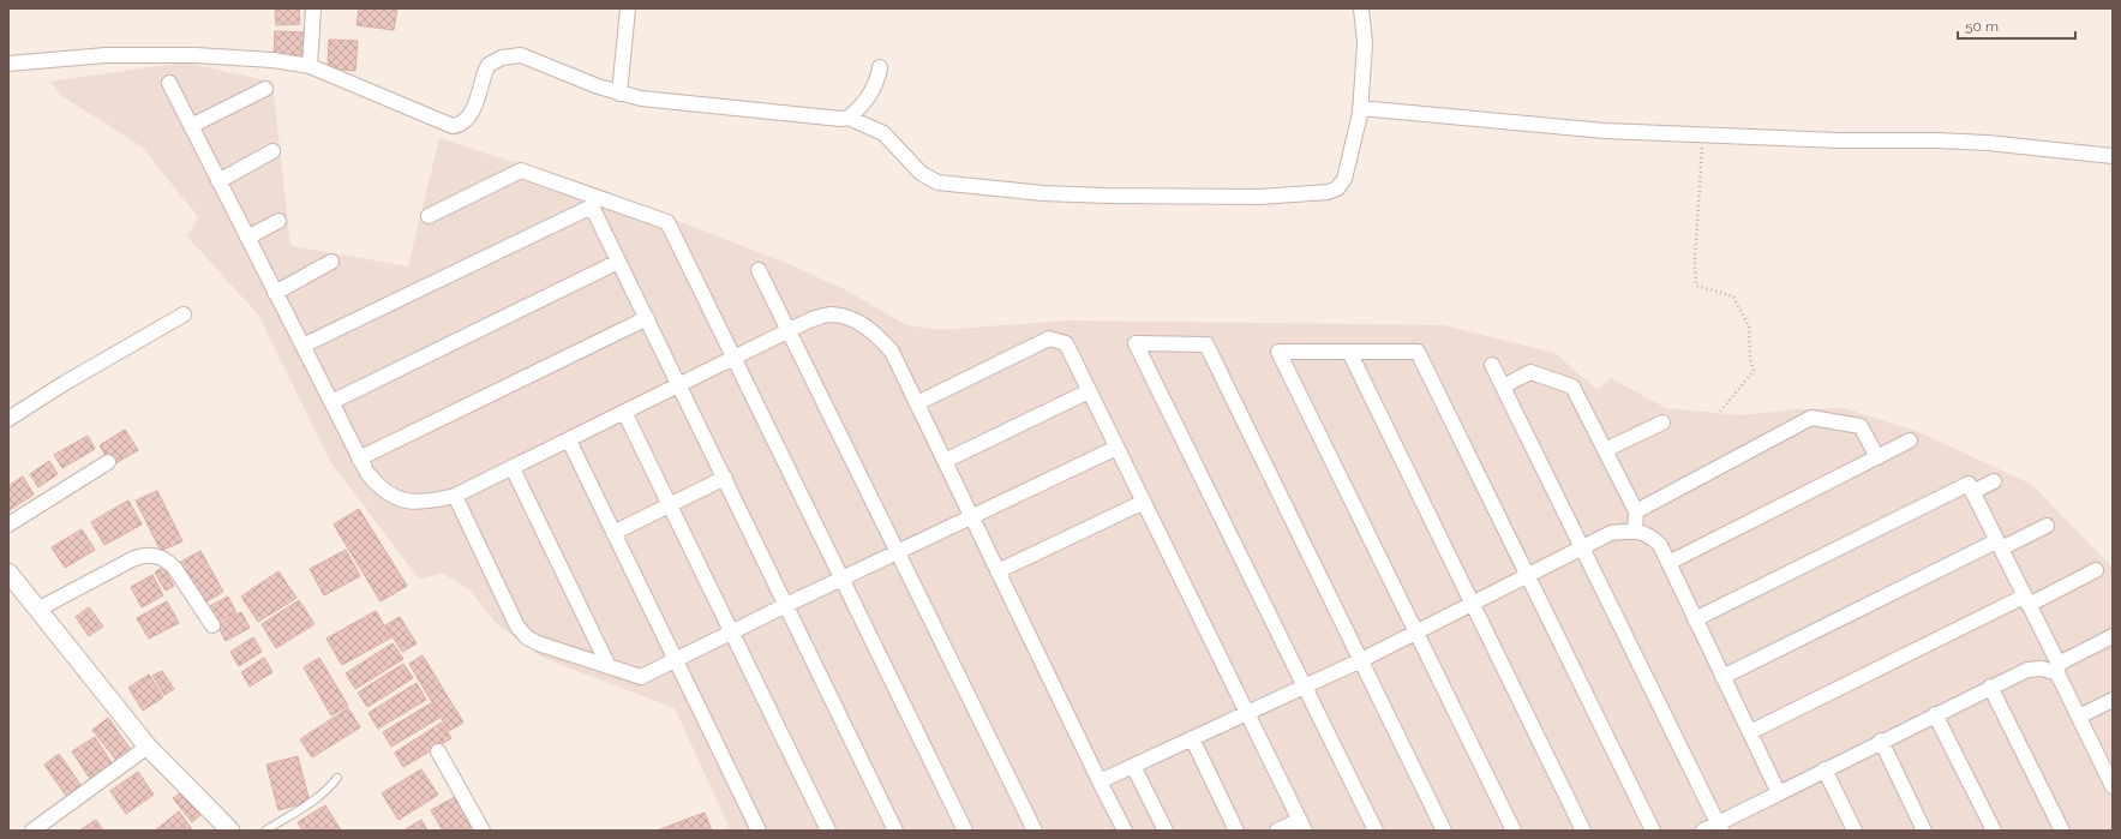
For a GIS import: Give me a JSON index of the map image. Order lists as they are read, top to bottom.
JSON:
{
  "scale_bar": "50 m"
}
